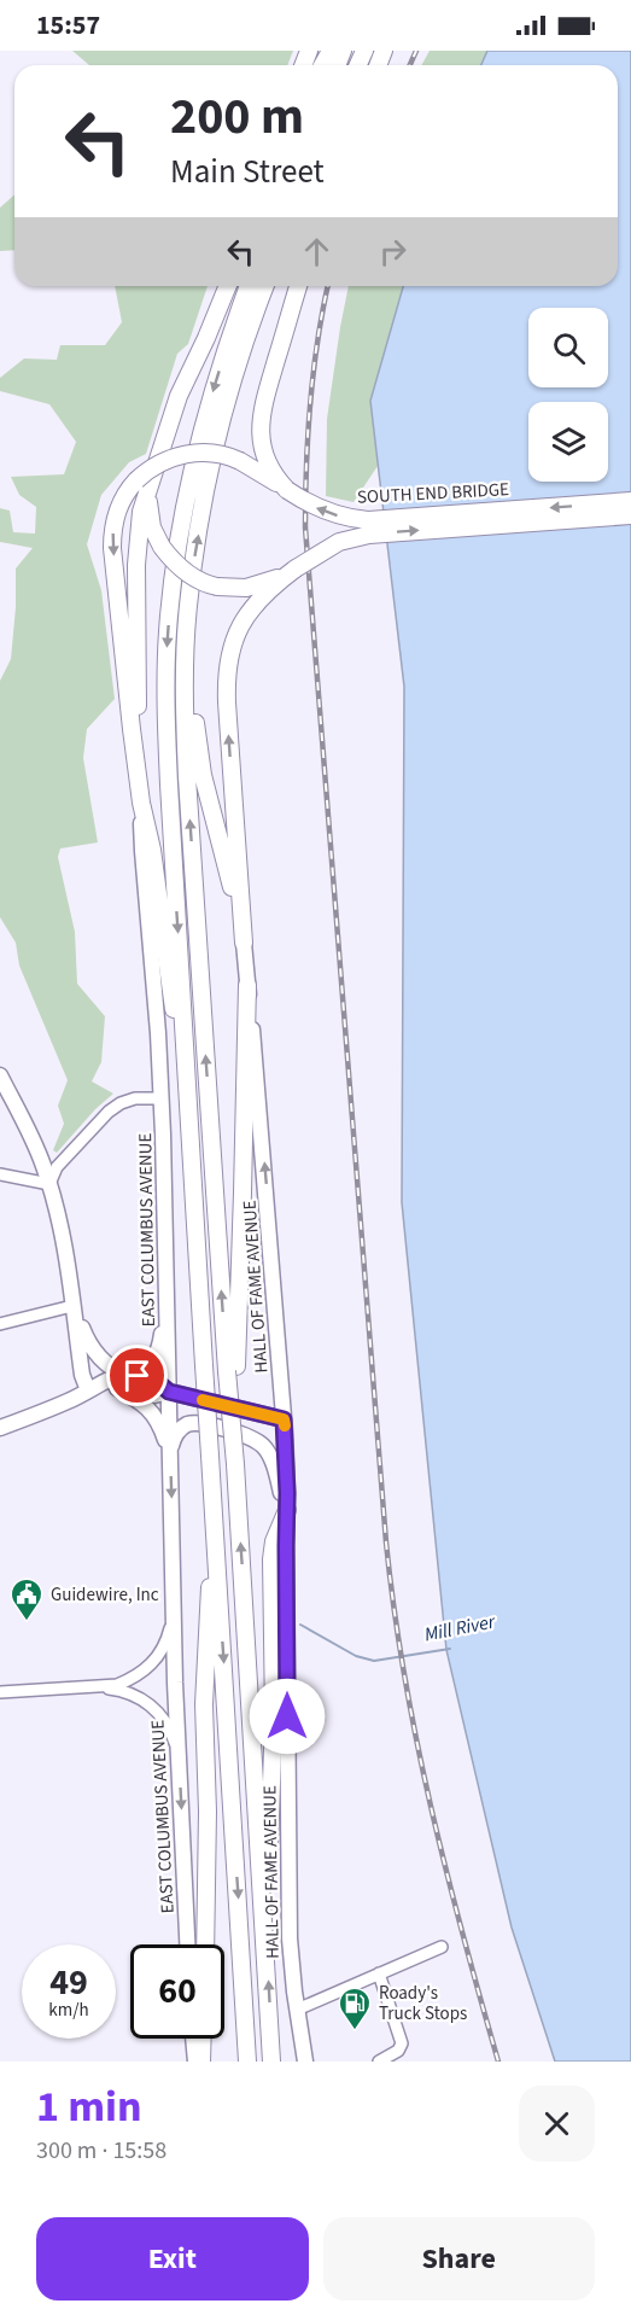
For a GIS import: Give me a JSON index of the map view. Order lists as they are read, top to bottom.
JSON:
{
  "streets": {
    "highway": ["SOUTH END BRIDGE"],
    "main road": ["EAST COLUMBUS AVENUE", "HALL OF FAME AVENUE"]
  },
  "one_way": ["HALL OF FAME AVENUE"],
  "water": ["Mill River"],
  "places": {
    "public building": ["Guidewire, Inc"],
    "fuel station": ["Roady's Truck Stops"]
  },
  "page": {
    "status": "15:57",
    "turn": ["200 m", "Main Street"],
    "speed": "49 km/h",
    "limit": "60",
    "heading": ["1 min", "300 m · 15:58"],
    "buttons": ["Exit", "Share"]
  }
}
